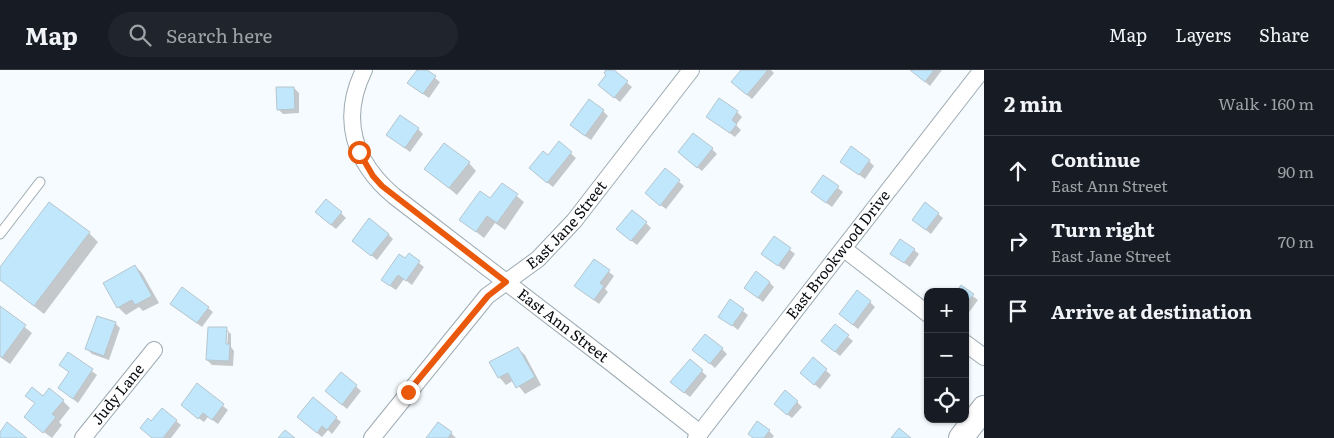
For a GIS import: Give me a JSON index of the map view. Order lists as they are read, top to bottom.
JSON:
{
  "streets": {
    "street": [
      "East Jane Street",
      "East Brookwood Drive",
      "East Ann Street",
      "Judy Lane"
    ]
  },
  "crossings": [
    ["East Jane Street", "East Ann Street"],
    ["East Brookwood Drive", "East Ann Street"]
  ],
  "page": {
    "header": "Map",
    "search": "Search here",
    "nav": ["Map", "Layers", "Share"],
    "heading": ["2 min", "Walk · 160 m"],
    "list": [
      ["Continue", "East Ann Street", "90 m"],
      ["Turn right", "East Jane Street", "70 m"],
      "Arrive at destination"
    ],
    "map_buttons": ["+", "−"]
  }
}
